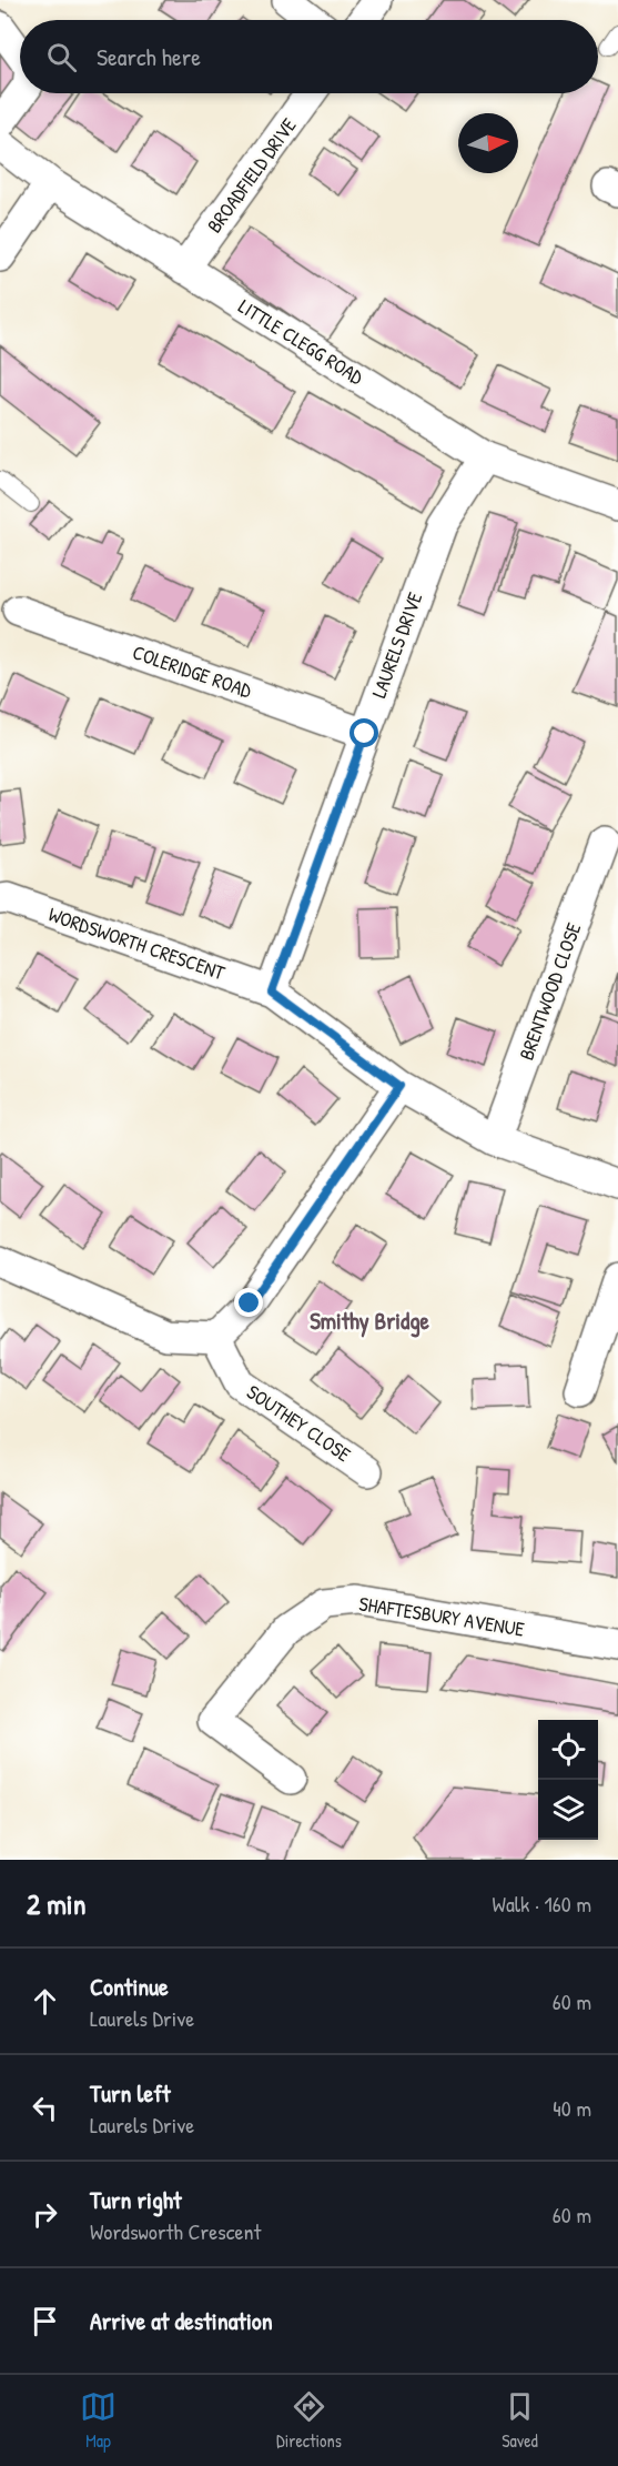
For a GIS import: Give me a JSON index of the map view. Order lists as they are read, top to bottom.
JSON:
{
  "streets": {
    "street": [
      "BROADFIELD DRIVE",
      "LITTLE CLEGG ROAD",
      "LAURELS DRIVE",
      "COLERIDGE ROAD",
      "WORDSWORTH CRESCENT",
      "BRENTWOOD CLOSE",
      "SOUTHEY CLOSE",
      "SHAFTESBURY AVENUE"
    ]
  },
  "crossings": [
    ["BROADFIELD DRIVE", "LITTLE CLEGG ROAD"],
    ["LITTLE CLEGG ROAD", "LAURELS DRIVE"],
    ["LAURELS DRIVE", "COLERIDGE ROAD"],
    ["LAURELS DRIVE", "WORDSWORTH CRESCENT"]
  ],
  "districts": ["Smithy Bridge"],
  "north": "right",
  "page": {
    "search": "Search here",
    "heading": ["2 min", "Walk · 160 m"],
    "list": [
      ["Continue", "Laurels Drive", "60 m"],
      ["Turn left", "Laurels Drive", "40 m"],
      ["Turn right", "Wordsworth Crescent", "60 m"],
      "Arrive at destination"
    ],
    "nav": ["Map", "Directions", "Saved"]
  }
}
